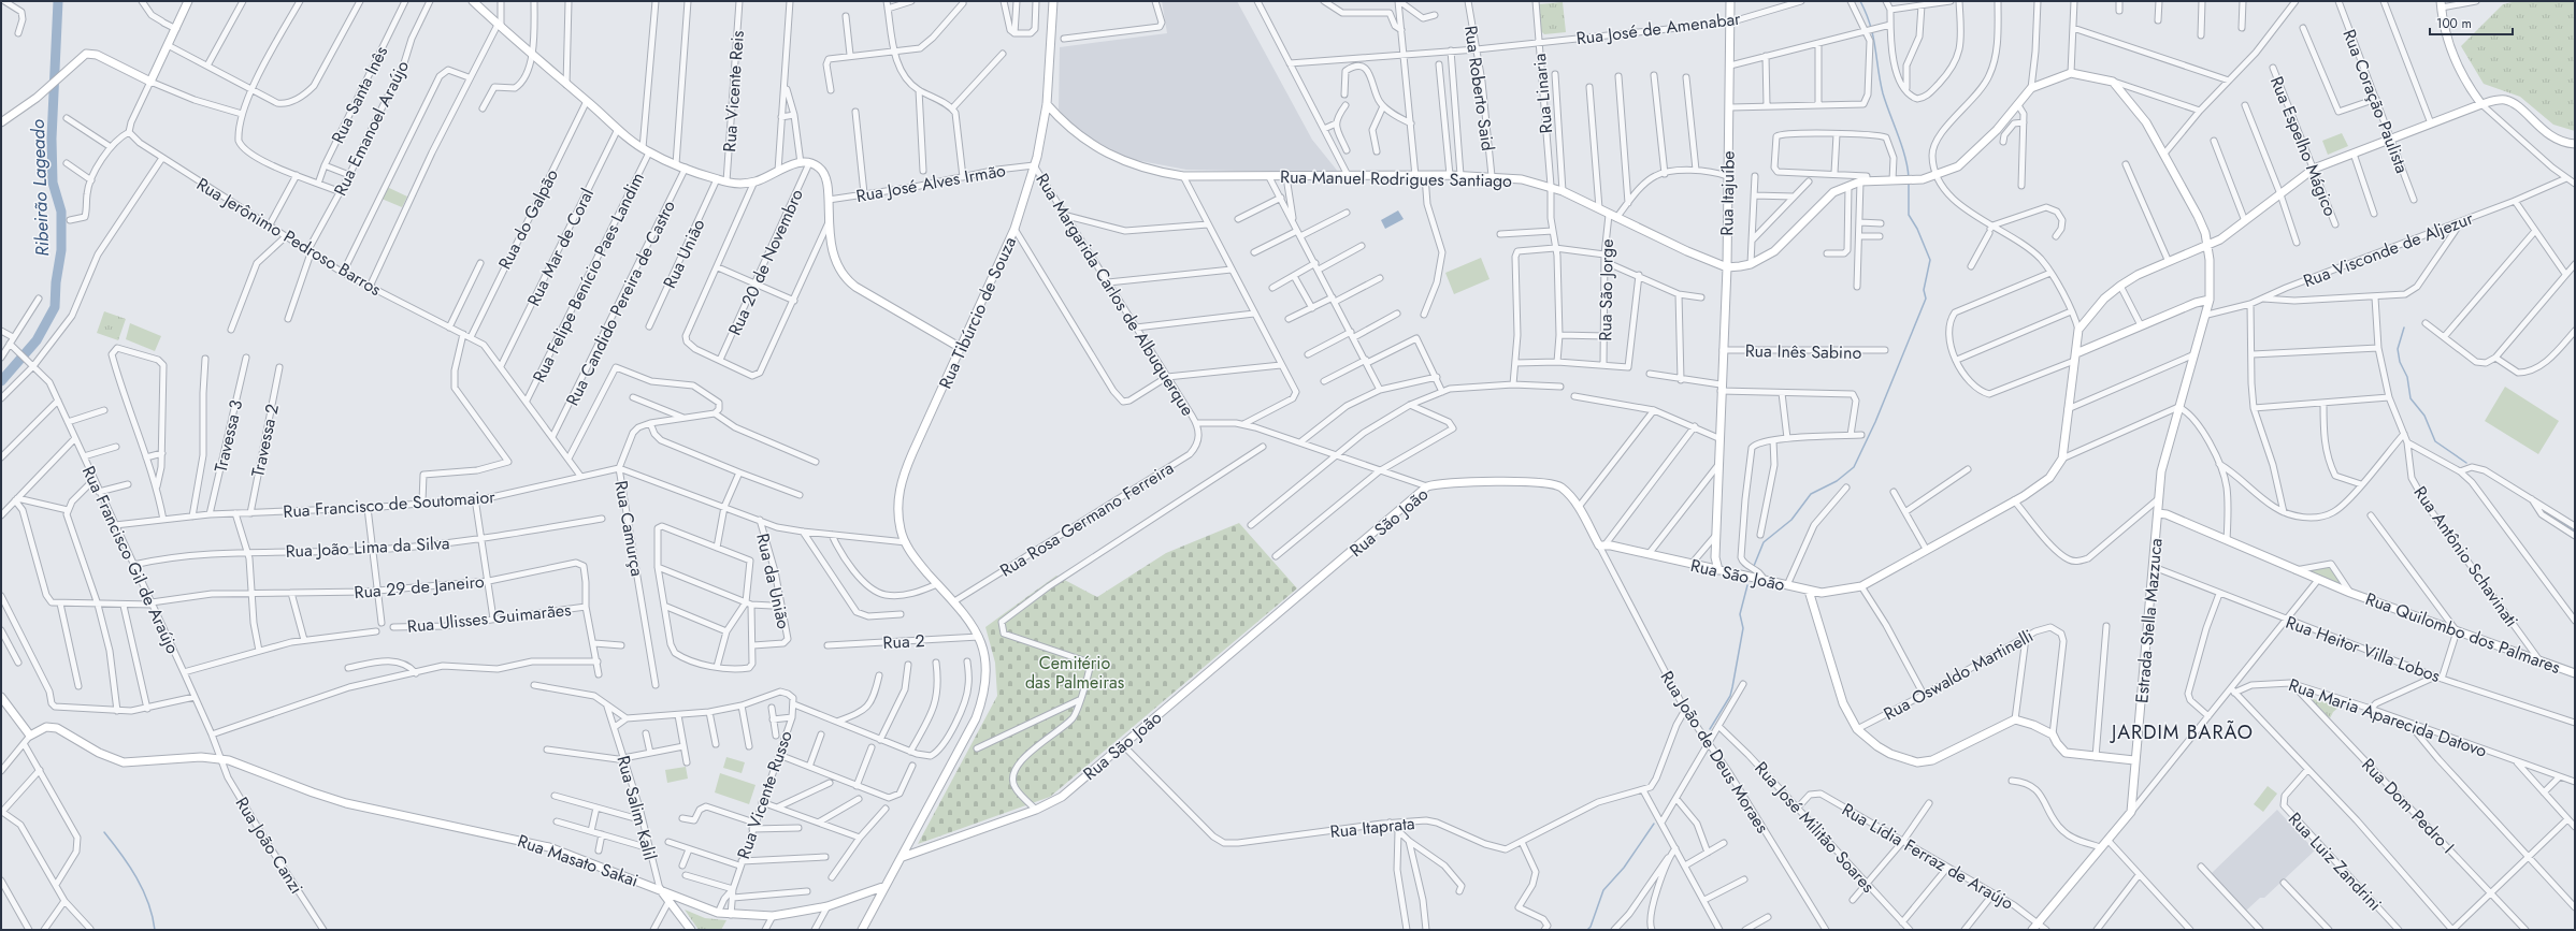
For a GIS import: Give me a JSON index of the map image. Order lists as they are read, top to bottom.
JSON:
{
  "streets": {
    "street": [
      "Rua José de Amenabar",
      "Rua Roberto Said",
      "Rua Vicente Reis",
      "Rua Linaria",
      "Rua Santa Inês",
      "Rua Coração Paulista",
      "Rua Emanoel Araújo",
      "Rua Espelho Mágico",
      "Rua Manuel Rodrigues Santiago",
      "Rua José Alves Irmão",
      "Rua Itajuíbe",
      "Rua do Galpão",
      "Rua Jerônimo Pedroso Barros",
      "Rua Mar de Coral",
      "Rua Visconde de Aljezur",
      "Rua União",
      "Rua 20 de Novembro",
      "Rua Felipe Benício Paes Landim",
      "Rua São Jorge",
      "Rua Margarida Carlos de Albuquerque",
      "Rua Candido Pereira de Castro",
      "Rua Tibúrcio de Souza",
      "Rua Inês Sabino",
      "Travessa 3",
      "Travessa 2",
      "Rua Francisco de Soutomaior",
      "Rua Rosa Germano Ferreira",
      "Rua São João",
      "Rua Camurça",
      "Rua João Lima da Silva",
      "Rua Antônio Schavinati",
      "Rua Francisco Gil de Araújo",
      "Rua da União",
      "Rua 29 de Janeiro",
      "Rua Ulisses Guimarães",
      "Estrada Stella Mazzuca",
      "Rua Quilombo dos Palmares",
      "Rua 2",
      "Rua Heitor Villa Lobos",
      "Rua Oswaldo Martinelli",
      "Rua Maria Aparecida Datovo",
      "Rua João de Deus Moraes",
      "Rua Vicente Russo",
      "Rua Dom Pedro I",
      "Rua Salim Kalil",
      "Rua Itaprata",
      "Rua José Militão Soares",
      "Rua João Canzi",
      "Rua Lídia Ferraz de Araújo",
      "Rua Masato Sakai",
      "Rua Luiz Zandrini"
    ]
  },
  "crossings": [
    ["Rua José de Amenabar", "Rua Roberto Said"],
    ["Rua José de Amenabar", "Rua Linaria"],
    ["Rua José de Amenabar", "Rua Itajuíbe"],
    ["Rua Roberto Said", "Rua Manuel Rodrigues Santiago"],
    ["Rua Linaria", "Rua Manuel Rodrigues Santiago"],
    ["Rua Santa Inês", "Rua Emanoel Araújo"],
    ["Rua Emanoel Araújo", "Rua Jerônimo Pedroso Barros"],
    ["Rua Manuel Rodrigues Santiago", "Rua Itajuíbe"],
    ["Rua Manuel Rodrigues Santiago", "Rua São Jorge"],
    ["Rua Manuel Rodrigues Santiago", "Rua Tibúrcio de Souza"],
    ["Rua José Alves Irmão", "Rua Margarida Carlos de Albuquerque"],
    ["Rua José Alves Irmão", "Rua Tibúrcio de Souza"],
    ["Rua Itajuíbe", "Rua Inês Sabino"],
    ["Rua Itajuíbe", "Rua São João"],
    ["Rua do Galpão", "Rua Jerônimo Pedroso Barros"],
    ["Rua Jerônimo Pedroso Barros", "Rua Mar de Coral"],
    ["Rua Jerônimo Pedroso Barros", "Rua Felipe Benício Paes Landim"],
    ["Rua Jerônimo Pedroso Barros", "Rua Candido Pereira de Castro"],
    ["Rua Jerônimo Pedroso Barros", "Rua Francisco de Soutomaior"],
    ["Rua Visconde de Aljezur", "Estrada Stella Mazzuca"],
    ["Rua Margarida Carlos de Albuquerque", "Rua Tibúrcio de Souza"],
    ["Rua Margarida Carlos de Albuquerque", "Rua Rosa Germano Ferreira"],
    ["Rua Tibúrcio de Souza", "Rua Rosa Germano Ferreira"],
    ["Rua Tibúrcio de Souza", "Rua São João"],
    ["Rua Tibúrcio de Souza", "Rua 2"],
    ["Rua Tibúrcio de Souza", "Rua Masato Sakai"],
    ["Travessa 3", "Rua Francisco de Soutomaior"],
    ["Travessa 2", "Rua Francisco de Soutomaior"],
    ["Rua Francisco de Soutomaior", "Rua Camurça"],
    ["Rua Francisco de Soutomaior", "Rua Francisco Gil de Araújo"],
    ["Rua São João", "Rua João de Deus Moraes"],
    ["Rua São João", "Rua Itaprata"],
    ["Rua João Lima da Silva", "Rua Francisco Gil de Araújo"],
    ["Rua Antônio Schavinati", "Rua Quilombo dos Palmares"],
    ["Rua Francisco Gil de Araújo", "Rua 29 de Janeiro"],
    ["Rua Francisco Gil de Araújo", "Rua João Canzi"],
    ["Rua Francisco Gil de Araújo", "Rua Masato Sakai"],
    ["Rua 29 de Janeiro", "Rua Ulisses Guimarães"],
    ["Estrada Stella Mazzuca", "Rua Quilombo dos Palmares"],
    ["Estrada Stella Mazzuca", "Rua Heitor Villa Lobos"],
    ["Rua Maria Aparecida Datovo", "Rua Dom Pedro I"],
    ["Rua Vicente Russo", "Rua Masato Sakai"],
    ["Rua Salim Kalil", "Rua Masato Sakai"],
    ["Rua José Militão Soares", "Rua Lídia Ferraz de Araújo"],
    ["Rua João Canzi", "Rua Masato Sakai"]
  ],
  "districts": ["JARDIM BARÃO"],
  "water": ["Ribeirão Lageado"],
  "parks": ["Cemitério das Palmeiras"],
  "scale_bar": "100 m"
}
